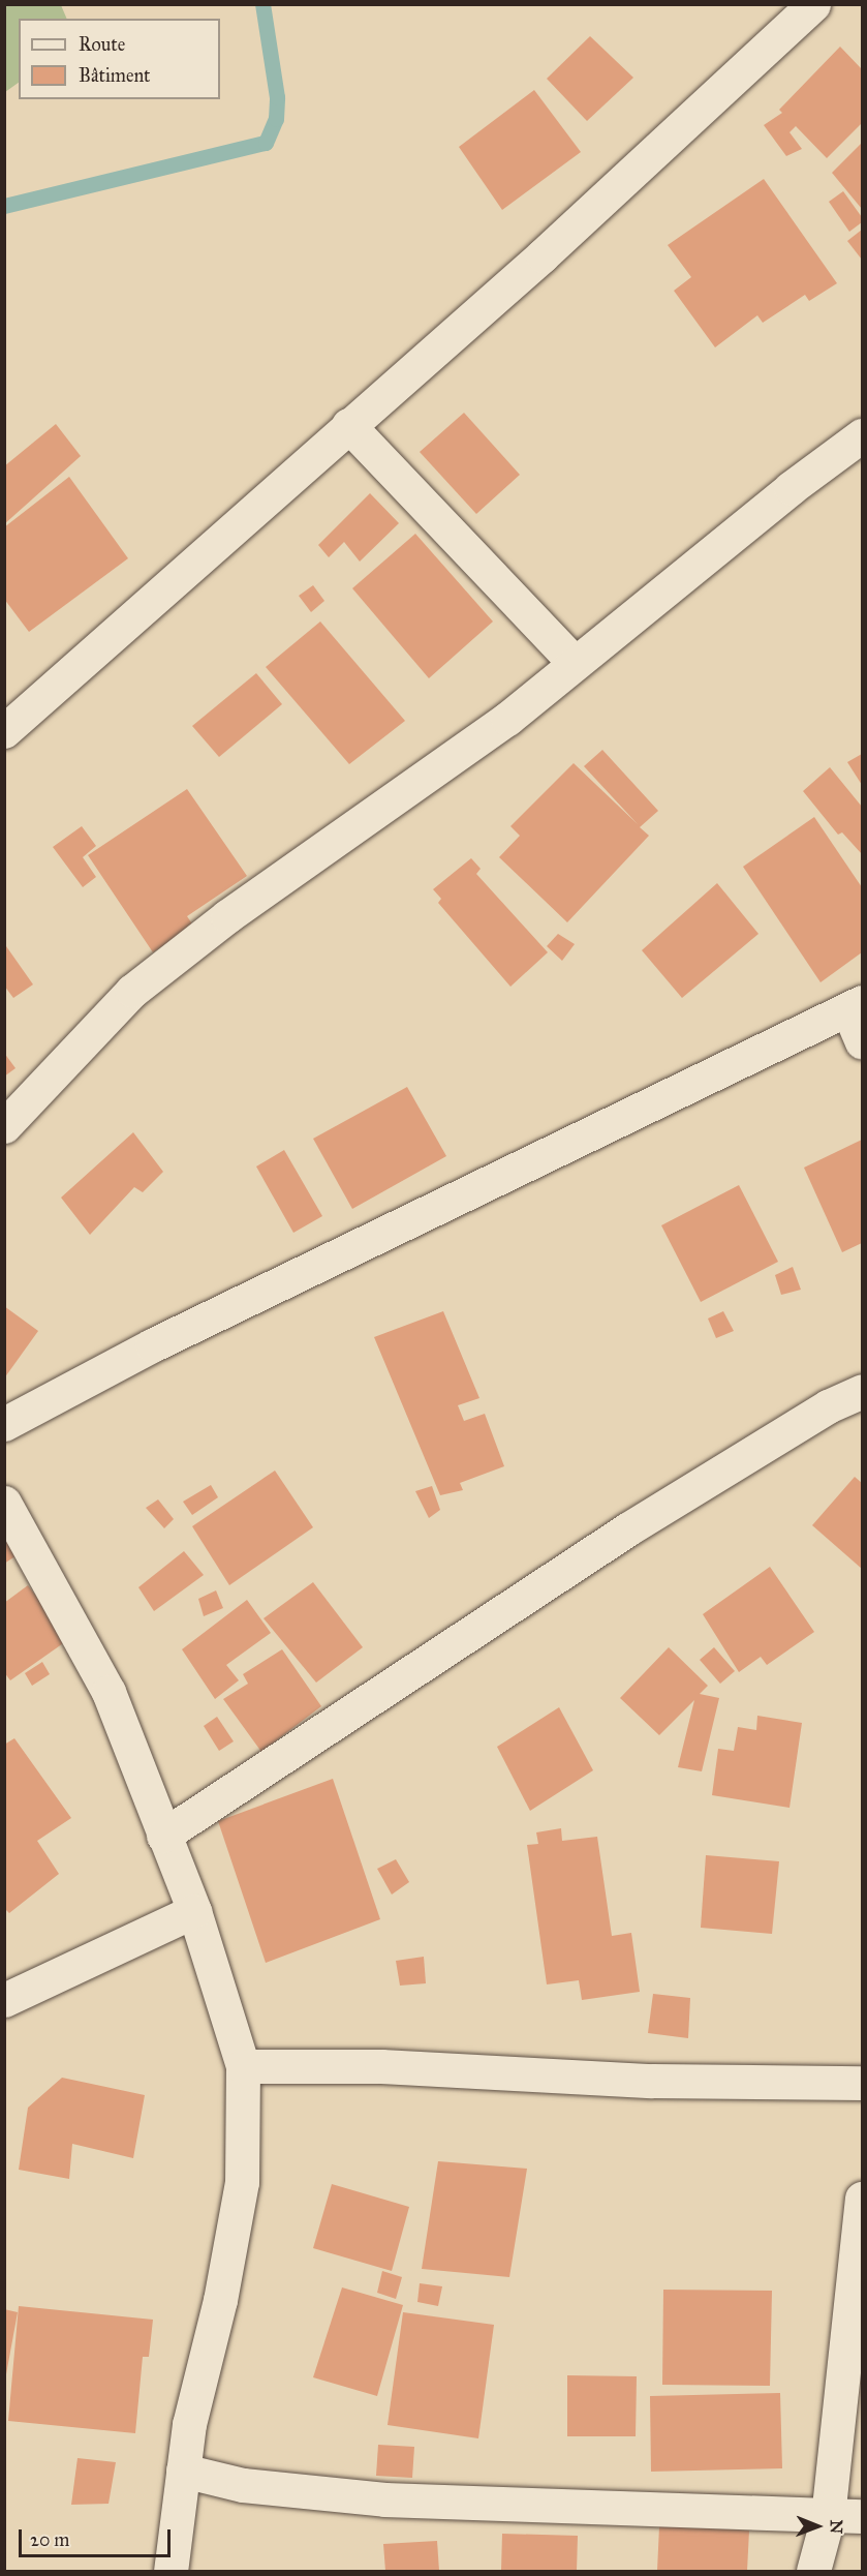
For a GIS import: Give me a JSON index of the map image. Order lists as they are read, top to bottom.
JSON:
{
  "legend": ["Route", "Bâtiment"],
  "scale_bar": "20 m",
  "north": "right"
}
